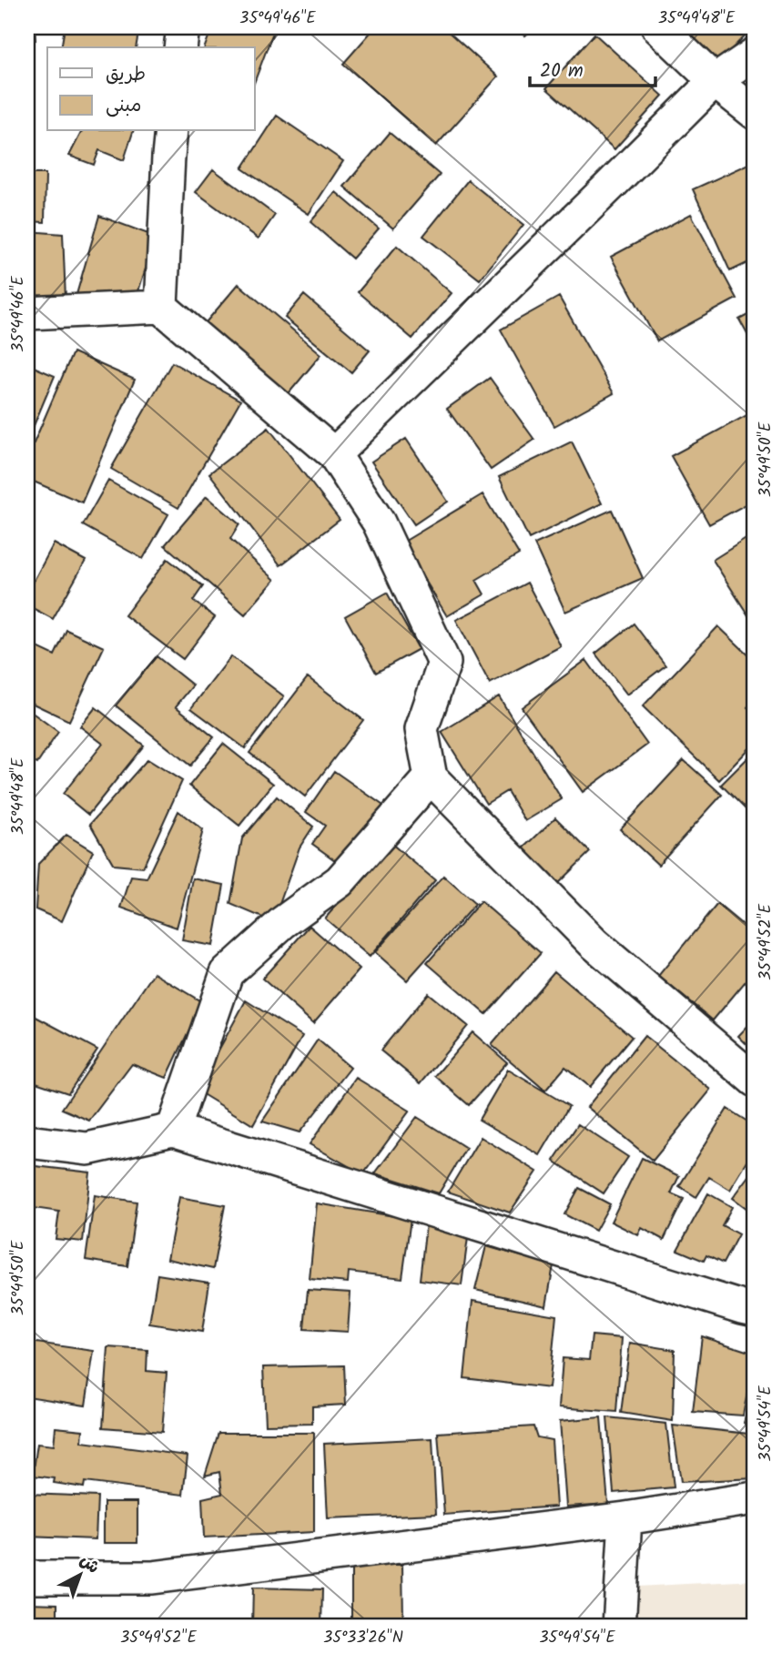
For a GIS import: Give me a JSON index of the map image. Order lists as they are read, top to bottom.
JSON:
{
  "legend": ["طريق", "مبنى"],
  "scale_bar": "20 m",
  "north": "top right",
  "coordinates": [
    "35°49'46\"E",
    "35°49'48\"E",
    "35°49'50\"E",
    "35°49'52\"E",
    "35°49'54\"E",
    "35°33'26\"N"
  ]
}
